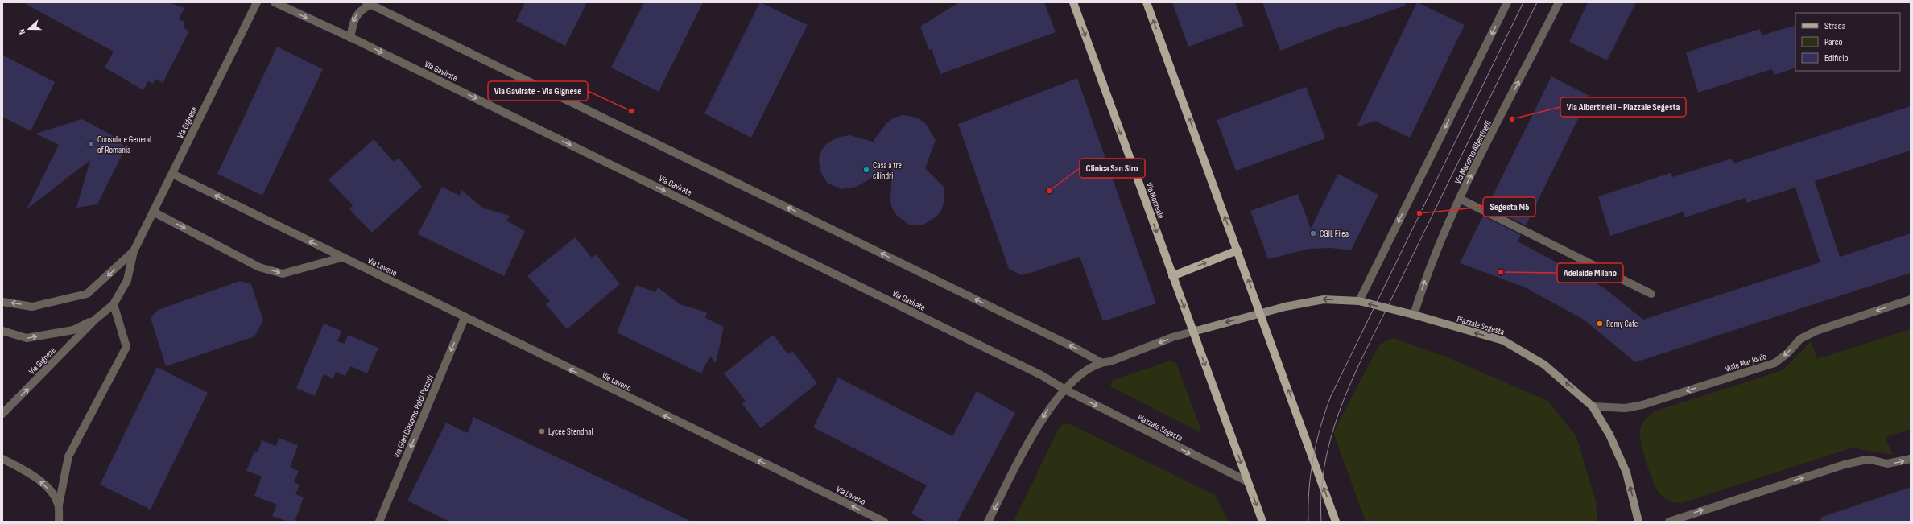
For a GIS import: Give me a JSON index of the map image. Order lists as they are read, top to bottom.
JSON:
{
  "streets": {
    "main road": ["Via Monreale"],
    "street": [
      "Via Gavirate",
      "Via Gignese",
      "Via Mariotto Albertinelli",
      "Via Laveno",
      "Piazzale Segesta",
      "Viale Mar Jonio",
      "Via Gian Giacomo Poldi Pezzoli"
    ]
  },
  "crossings": [
    ["Via Gavirate", "Piazzale Segesta"],
    ["Via Gignese", "Via Laveno"],
    ["Via Mariotto Albertinelli", "Piazzale Segesta"],
    ["Via Monreale", "Piazzale Segesta"],
    ["Via Laveno", "Via Gian Giacomo Poldi Pezzoli"],
    ["Piazzale Segesta", "Viale Mar Jonio"]
  ],
  "one_way": ["Viale Mar Jonio", "Via Gian Giacomo Poldi Pezzoli"],
  "places": [
    "Via Gavirate - Via Gignese",
    "Via Albertinelli - Piazzale Segesta",
    "Consulate General of Romania",
    "Casa a tre cilindri",
    "Clinica San Siro",
    "Segesta M5",
    "CGIL Filea",
    "Adelaide Milano",
    "Romy Cafe",
    "Lycée Stendhal"
  ],
  "legend": ["Strada", "Parco", "Edificio"],
  "north": "left"
}
